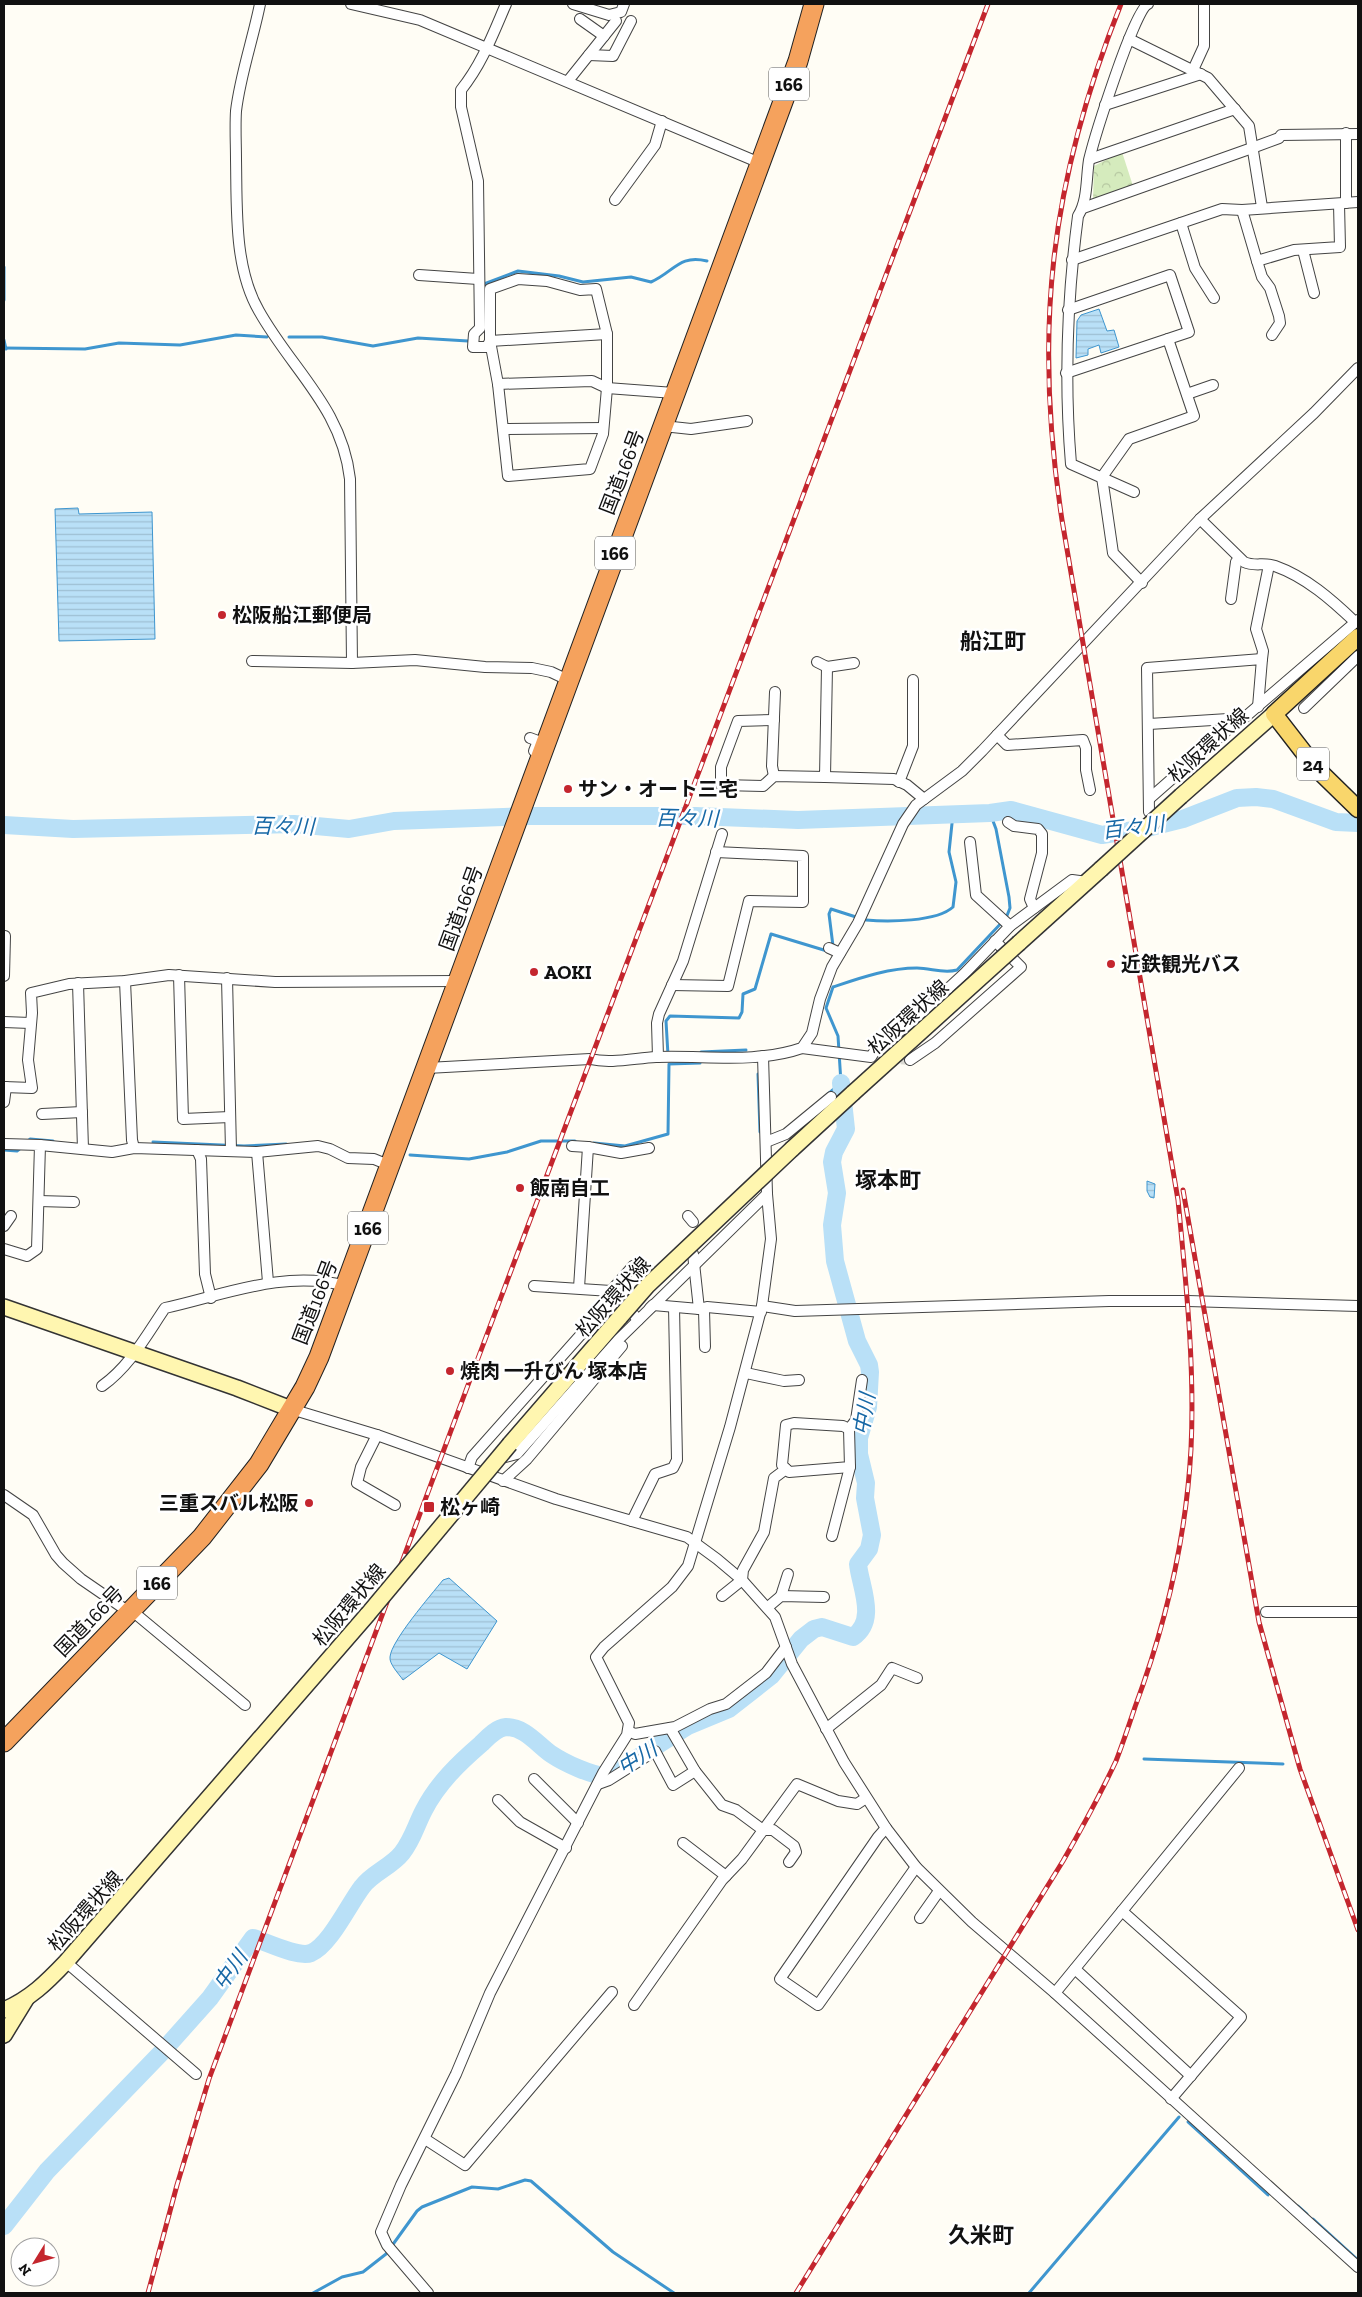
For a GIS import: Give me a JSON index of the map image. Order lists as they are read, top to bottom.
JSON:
{
  "streets": {
    "highway": ["166", "国道166号"],
    "main road": ["松阪環状線", "24"]
  },
  "crossings": [
    ["松阪環状線", "24"]
  ],
  "districts": ["船江町", "塚本町", "久米町"],
  "water": ["百々川", "中川"],
  "places": {
    "other": [
      "松阪船江郵便局",
      "サン・オート三宅",
      "近鉄観光バス",
      "AOKI",
      "飯南自工",
      "焼肉 一升びん 塚本店",
      "三重スバル松阪"
    ],
    "transit": ["松ヶ崎"]
  },
  "north": "bottom left"
}
